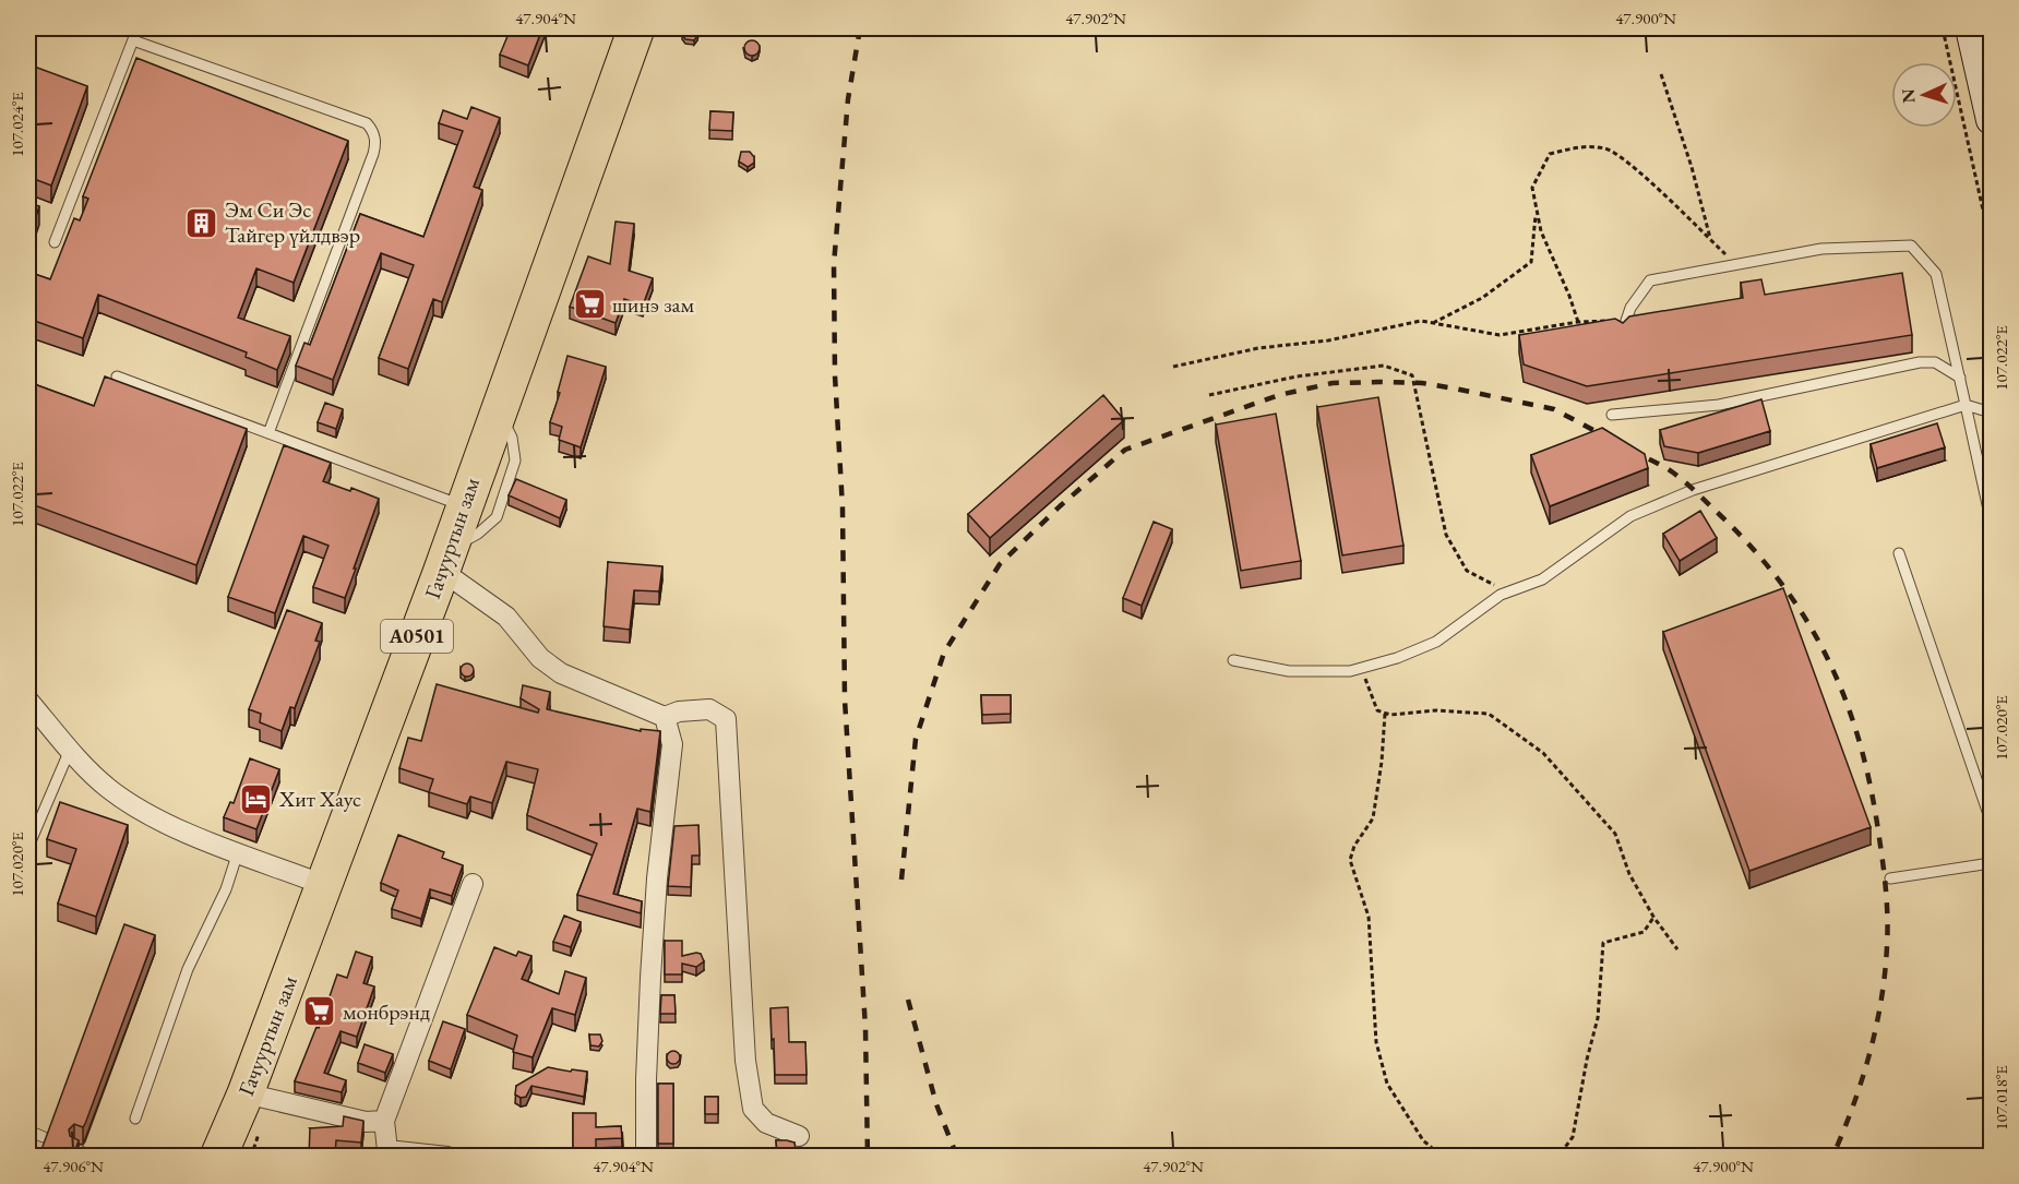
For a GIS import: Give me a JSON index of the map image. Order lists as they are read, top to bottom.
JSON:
{
  "streets": {
    "highway": ["Гачууртын зам", "A0501"]
  },
  "places": {
    "building": ["Эм Си Эс Тайгер үйлдвэр"],
    "supermarket": ["шинэ зам", "монбрэнд"],
    "hotel": ["Хит Хаус"]
  },
  "north": "left",
  "coordinates": [
    "47.904°N",
    "47.902°N",
    "47.900°N",
    "107.024°E",
    "107.022°E",
    "107.020°E",
    "107.018°E",
    "47.906°N"
  ]
}
